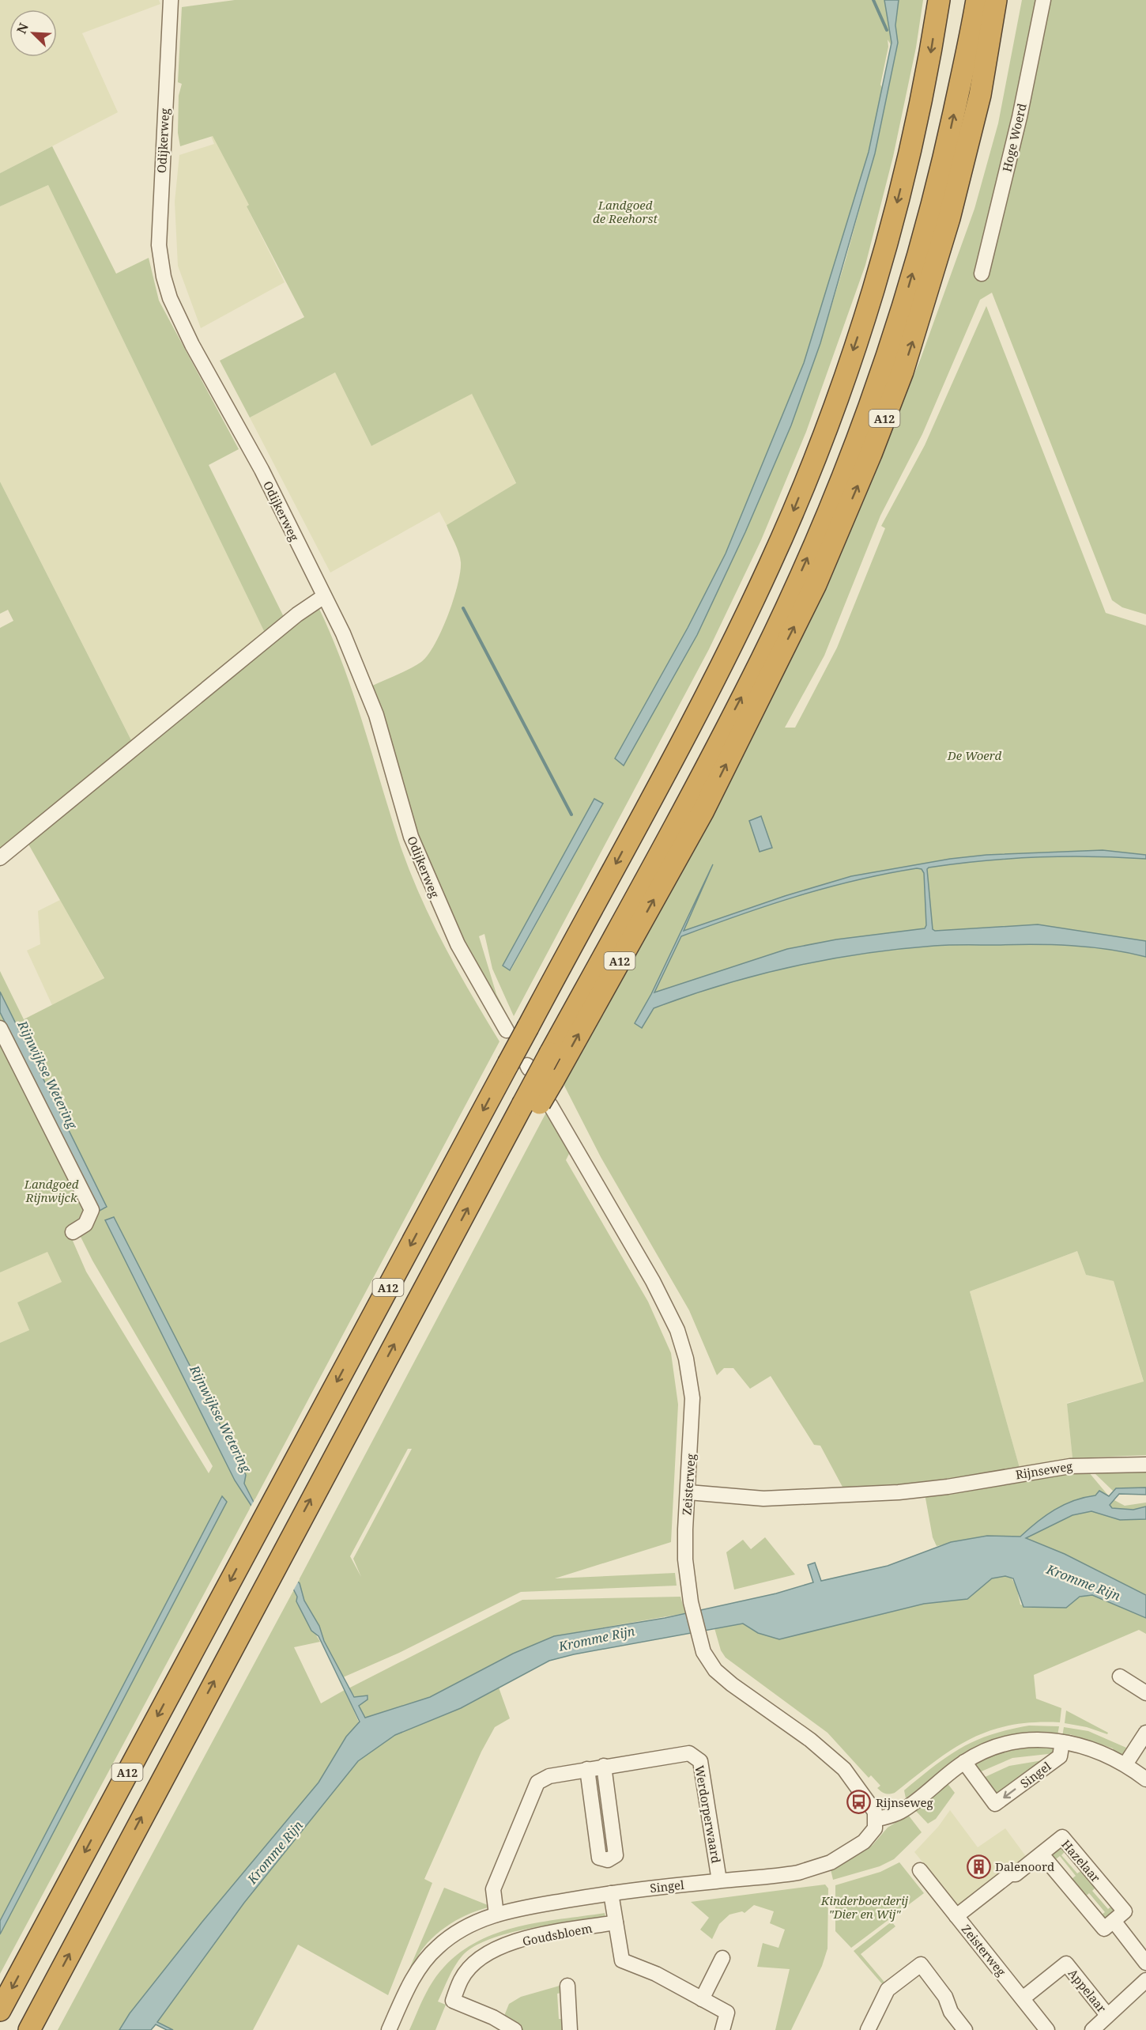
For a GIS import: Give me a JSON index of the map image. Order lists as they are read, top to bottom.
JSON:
{
  "streets": {
    "highway": ["A12"],
    "street": [
      "Hoge Woerd",
      "Odijkerweg",
      "Rijnseweg",
      "Zeisterweg",
      "Singel",
      "Werdorperwaard",
      "Hazelaar",
      "Goudsbloem",
      "Appelaar"
    ]
  },
  "crossings": [
    ["A12", "Zeisterweg"],
    ["Rijnseweg", "Zeisterweg"],
    ["Zeisterweg", "Singel"],
    ["Zeisterweg", "Appelaar"],
    ["Singel", "Werdorperwaard"]
  ],
  "water": ["Rijnwijkse Wetering", "Kromme Rijn"],
  "parks": [
    "Landgoed de Reehorst",
    "De Woerd",
    "Landgoed Rijnwijck",
    "Kinderboerderij \"Dier en Wij\""
  ],
  "places": {
    "bus stop": ["Rijnseweg"],
    "building": ["Dalenoord"]
  },
  "north": "top left"
}
